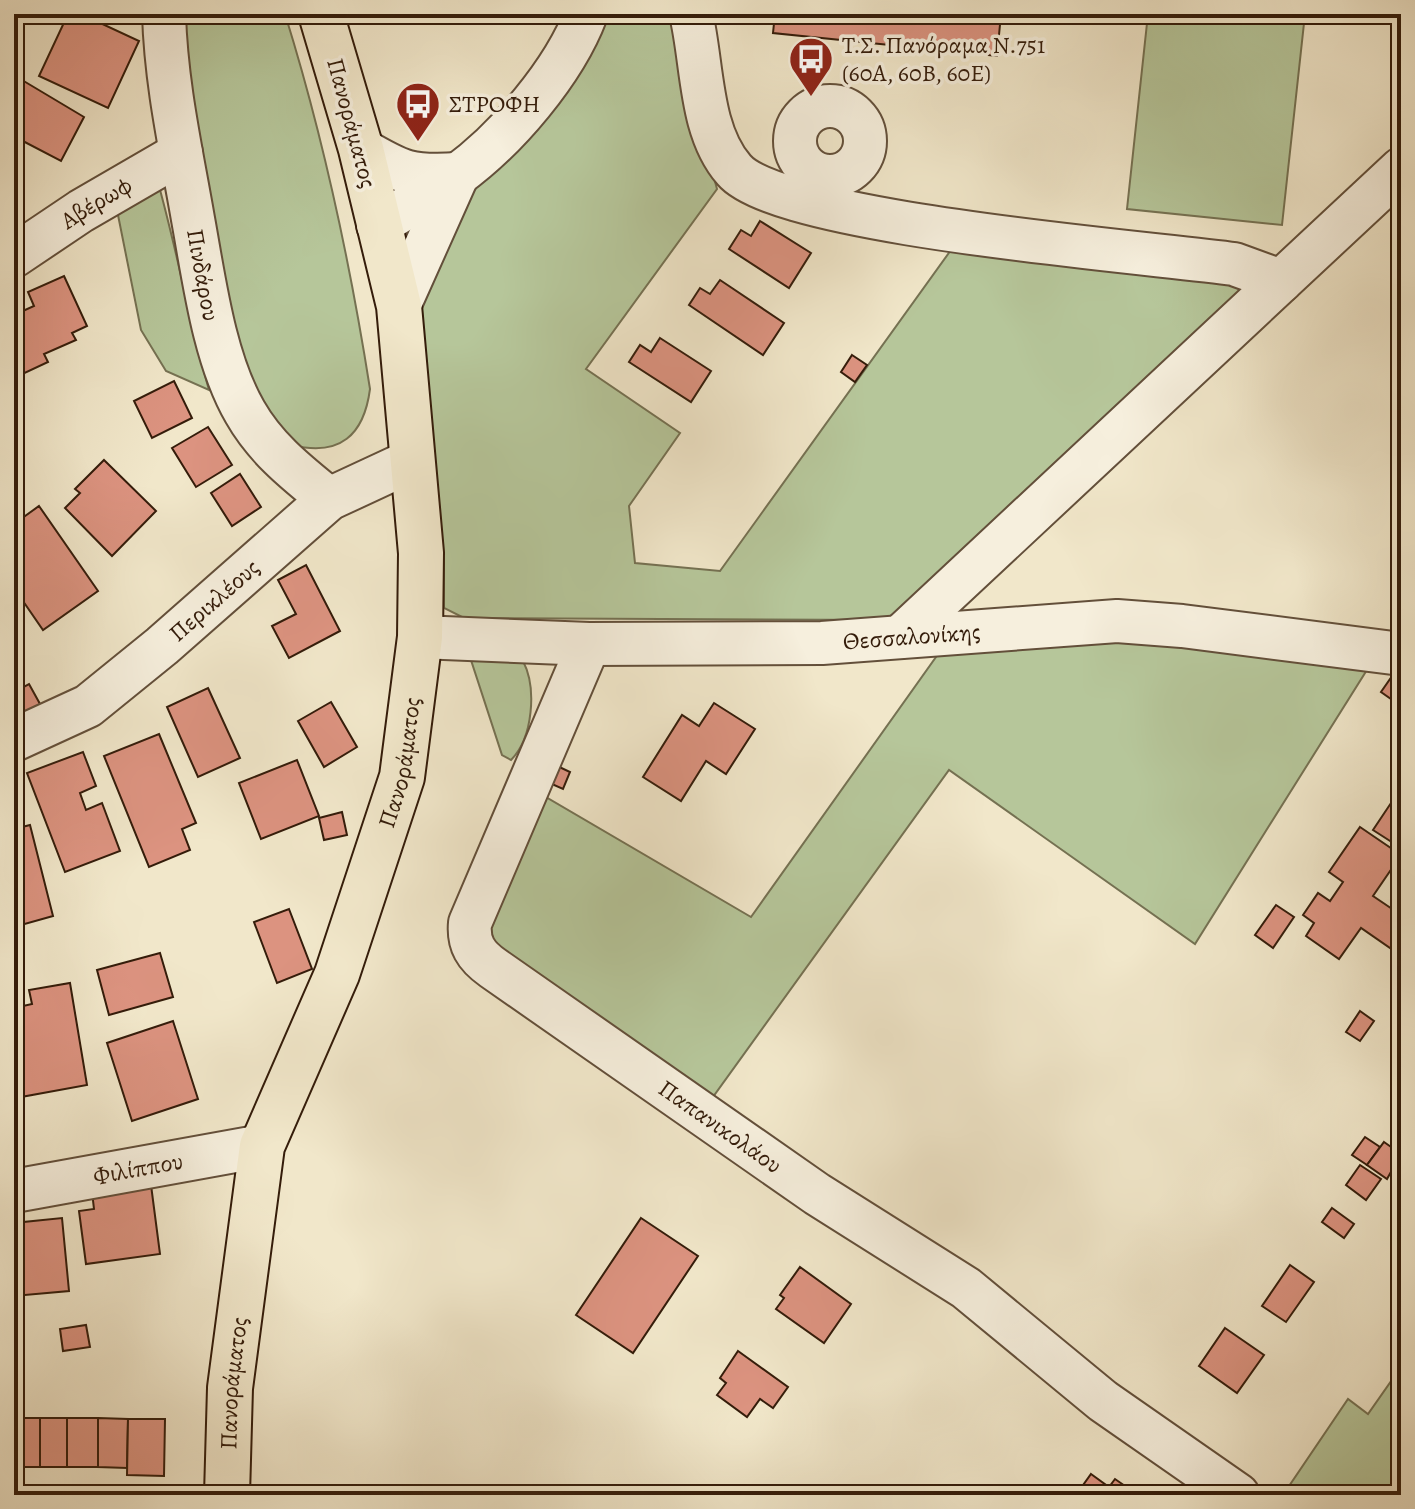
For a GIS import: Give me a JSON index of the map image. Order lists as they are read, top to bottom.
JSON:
{
  "streets": {
    "main road": ["Πανοράματος"],
    "street": [
      "Αβέρωφ",
      "Πινδάρου",
      "Περικλέους",
      "Θεσσαλονίκης",
      "Παπανικολάου",
      "Φιλίππου"
    ]
  },
  "crossings": [
    ["Πανοράματος", "Περικλέους"],
    ["Πανοράματος", "Θεσσαλονίκης"],
    ["Πανοράματος", "Φιλίππου"],
    ["Αβέρωφ", "Πινδάρου"],
    ["Πινδάρου", "Περικλέους"],
    ["Θεσσαλονίκης", "Παπανικολάου"]
  ],
  "places": {
    "bus stop": ["Τ.Σ. Πανόραμα Ν.751 (60A, 60B, 60E)", "ΣΤΡΟΦΗ"]
  }
}
